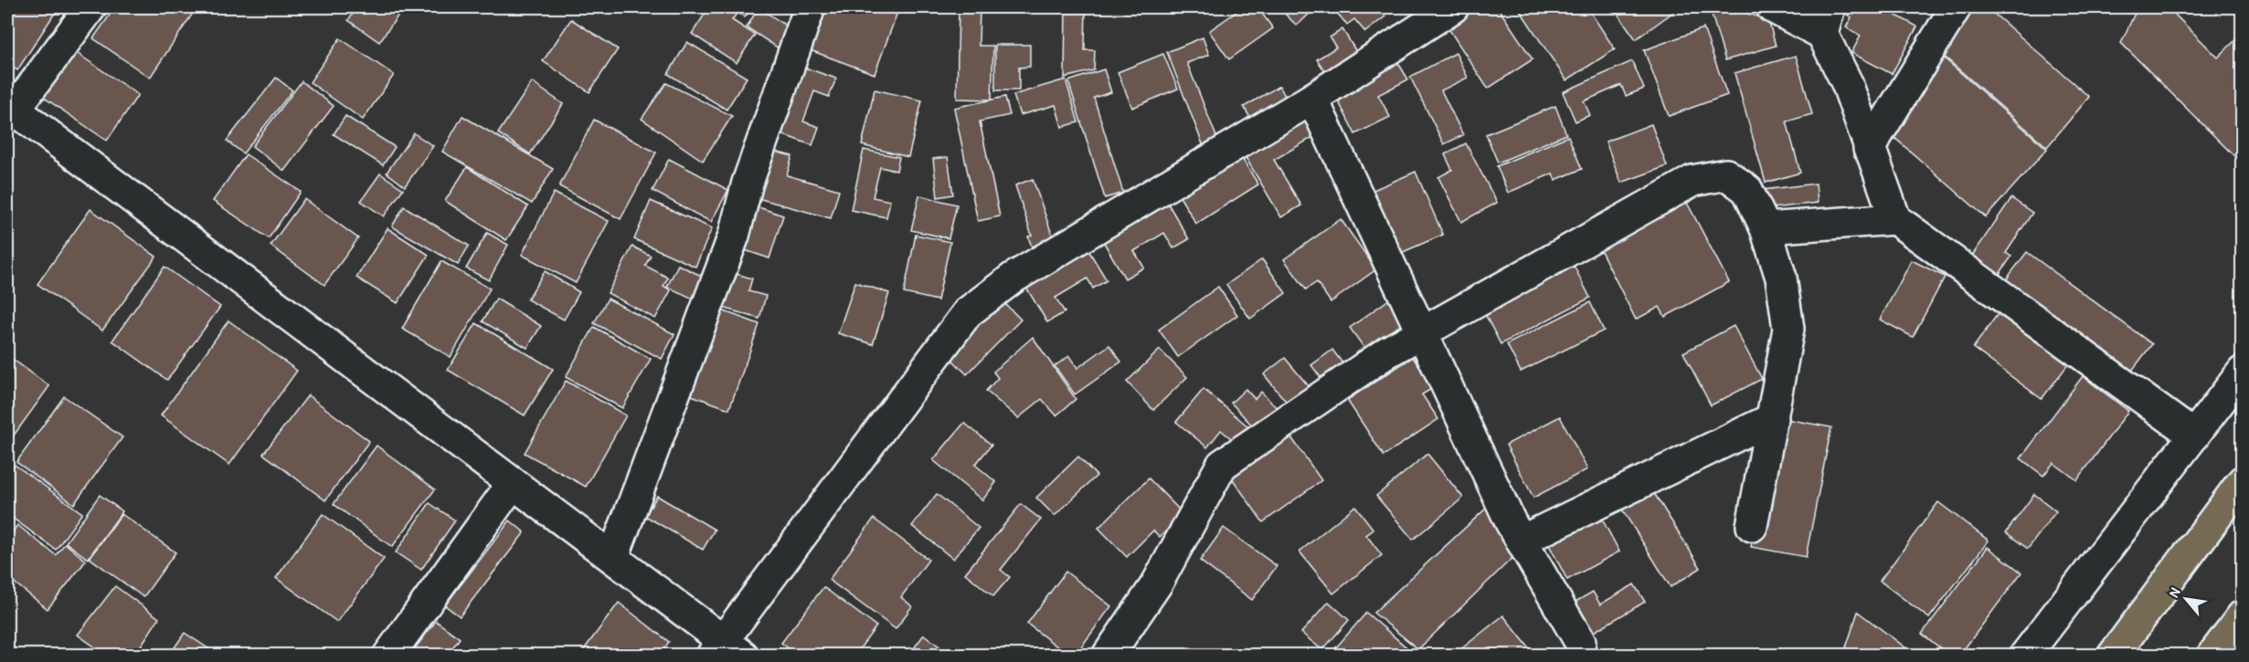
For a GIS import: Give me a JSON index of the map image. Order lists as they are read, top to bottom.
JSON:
{
  "north": "top left"
}
